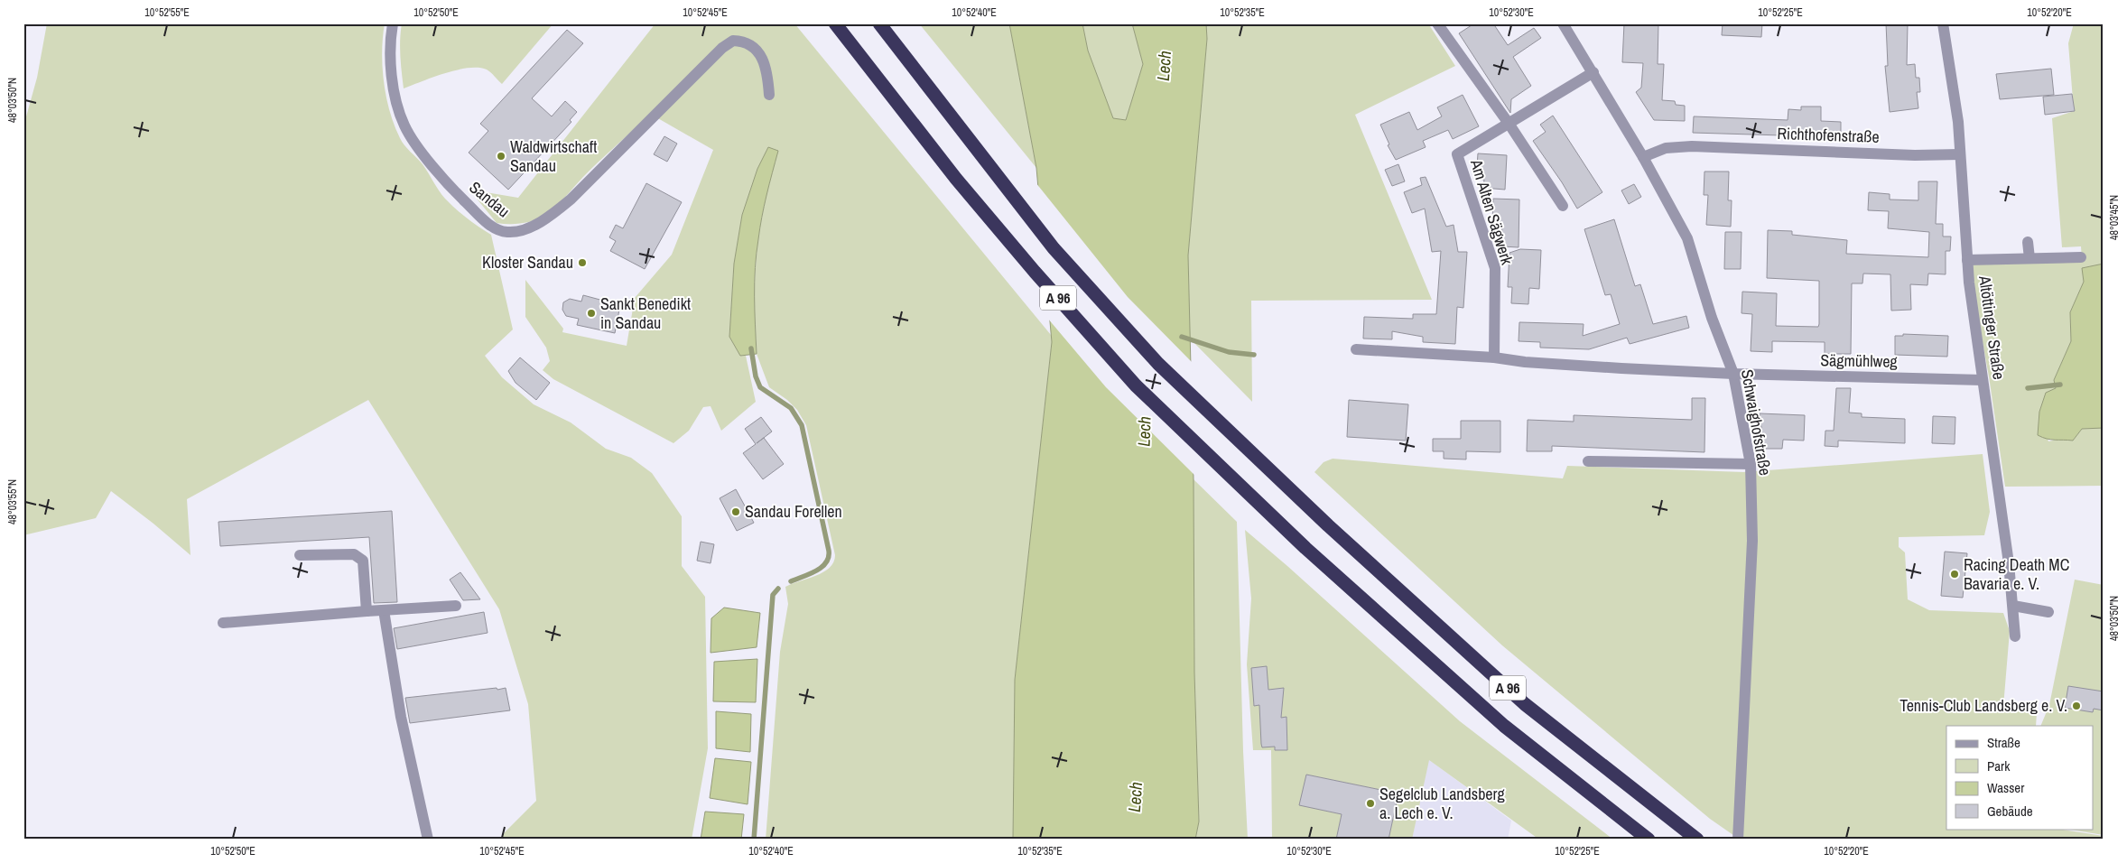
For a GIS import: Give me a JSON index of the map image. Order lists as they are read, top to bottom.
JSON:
{
  "streets": {
    "highway": ["A 96"],
    "street": [
      "Richthofenstraße",
      "Sandau",
      "Am Alten Sägwerk",
      "Altöttinger Straße",
      "Sägmühlweg",
      "Schwaighofstraße"
    ]
  },
  "crossings": [
    ["Richthofenstraße", "Altöttinger Straße"],
    ["Richthofenstraße", "Schwaighofstraße"],
    ["Am Alten Sägwerk", "Schwaighofstraße"],
    ["Altöttinger Straße", "Sägmühlweg"],
    ["Sägmühlweg", "Schwaighofstraße"]
  ],
  "water": ["Lech"],
  "places": [
    "Waldwirtschaft Sandau",
    "Kloster Sandau",
    "Sankt Benedikt in Sandau",
    "Sandau Forellen",
    "Racing Death MC Bavaria e. V.",
    "Tennis-Club Landsberg e. V.",
    "Segelclub Landsberg a. Lech e. V."
  ],
  "legend": [
    "Straße",
    "Park",
    "Wasser",
    "Gebäude"
  ],
  "coordinates": [
    "10°52'55\"E",
    "10°52'50\"E",
    "10°52'45\"E",
    "10°52'40\"E",
    "10°52'35\"E",
    "10°52'30\"E",
    "10°52'25\"E",
    "10°52'20\"E",
    "48°03'50\"N",
    "48°03'45\"N",
    "48°03'55\"N"
  ]
}
